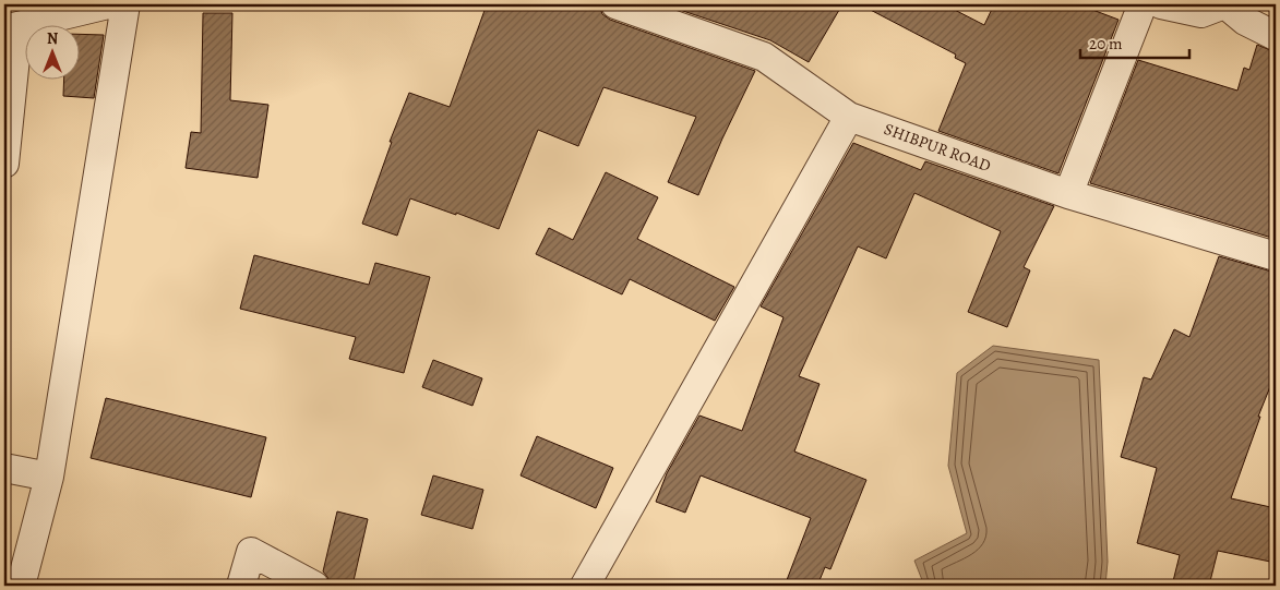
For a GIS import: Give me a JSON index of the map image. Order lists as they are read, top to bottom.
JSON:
{
  "streets": {
    "street": ["SHIBPUR ROAD"]
  },
  "scale_bar": "20 m",
  "north": "top"
}
